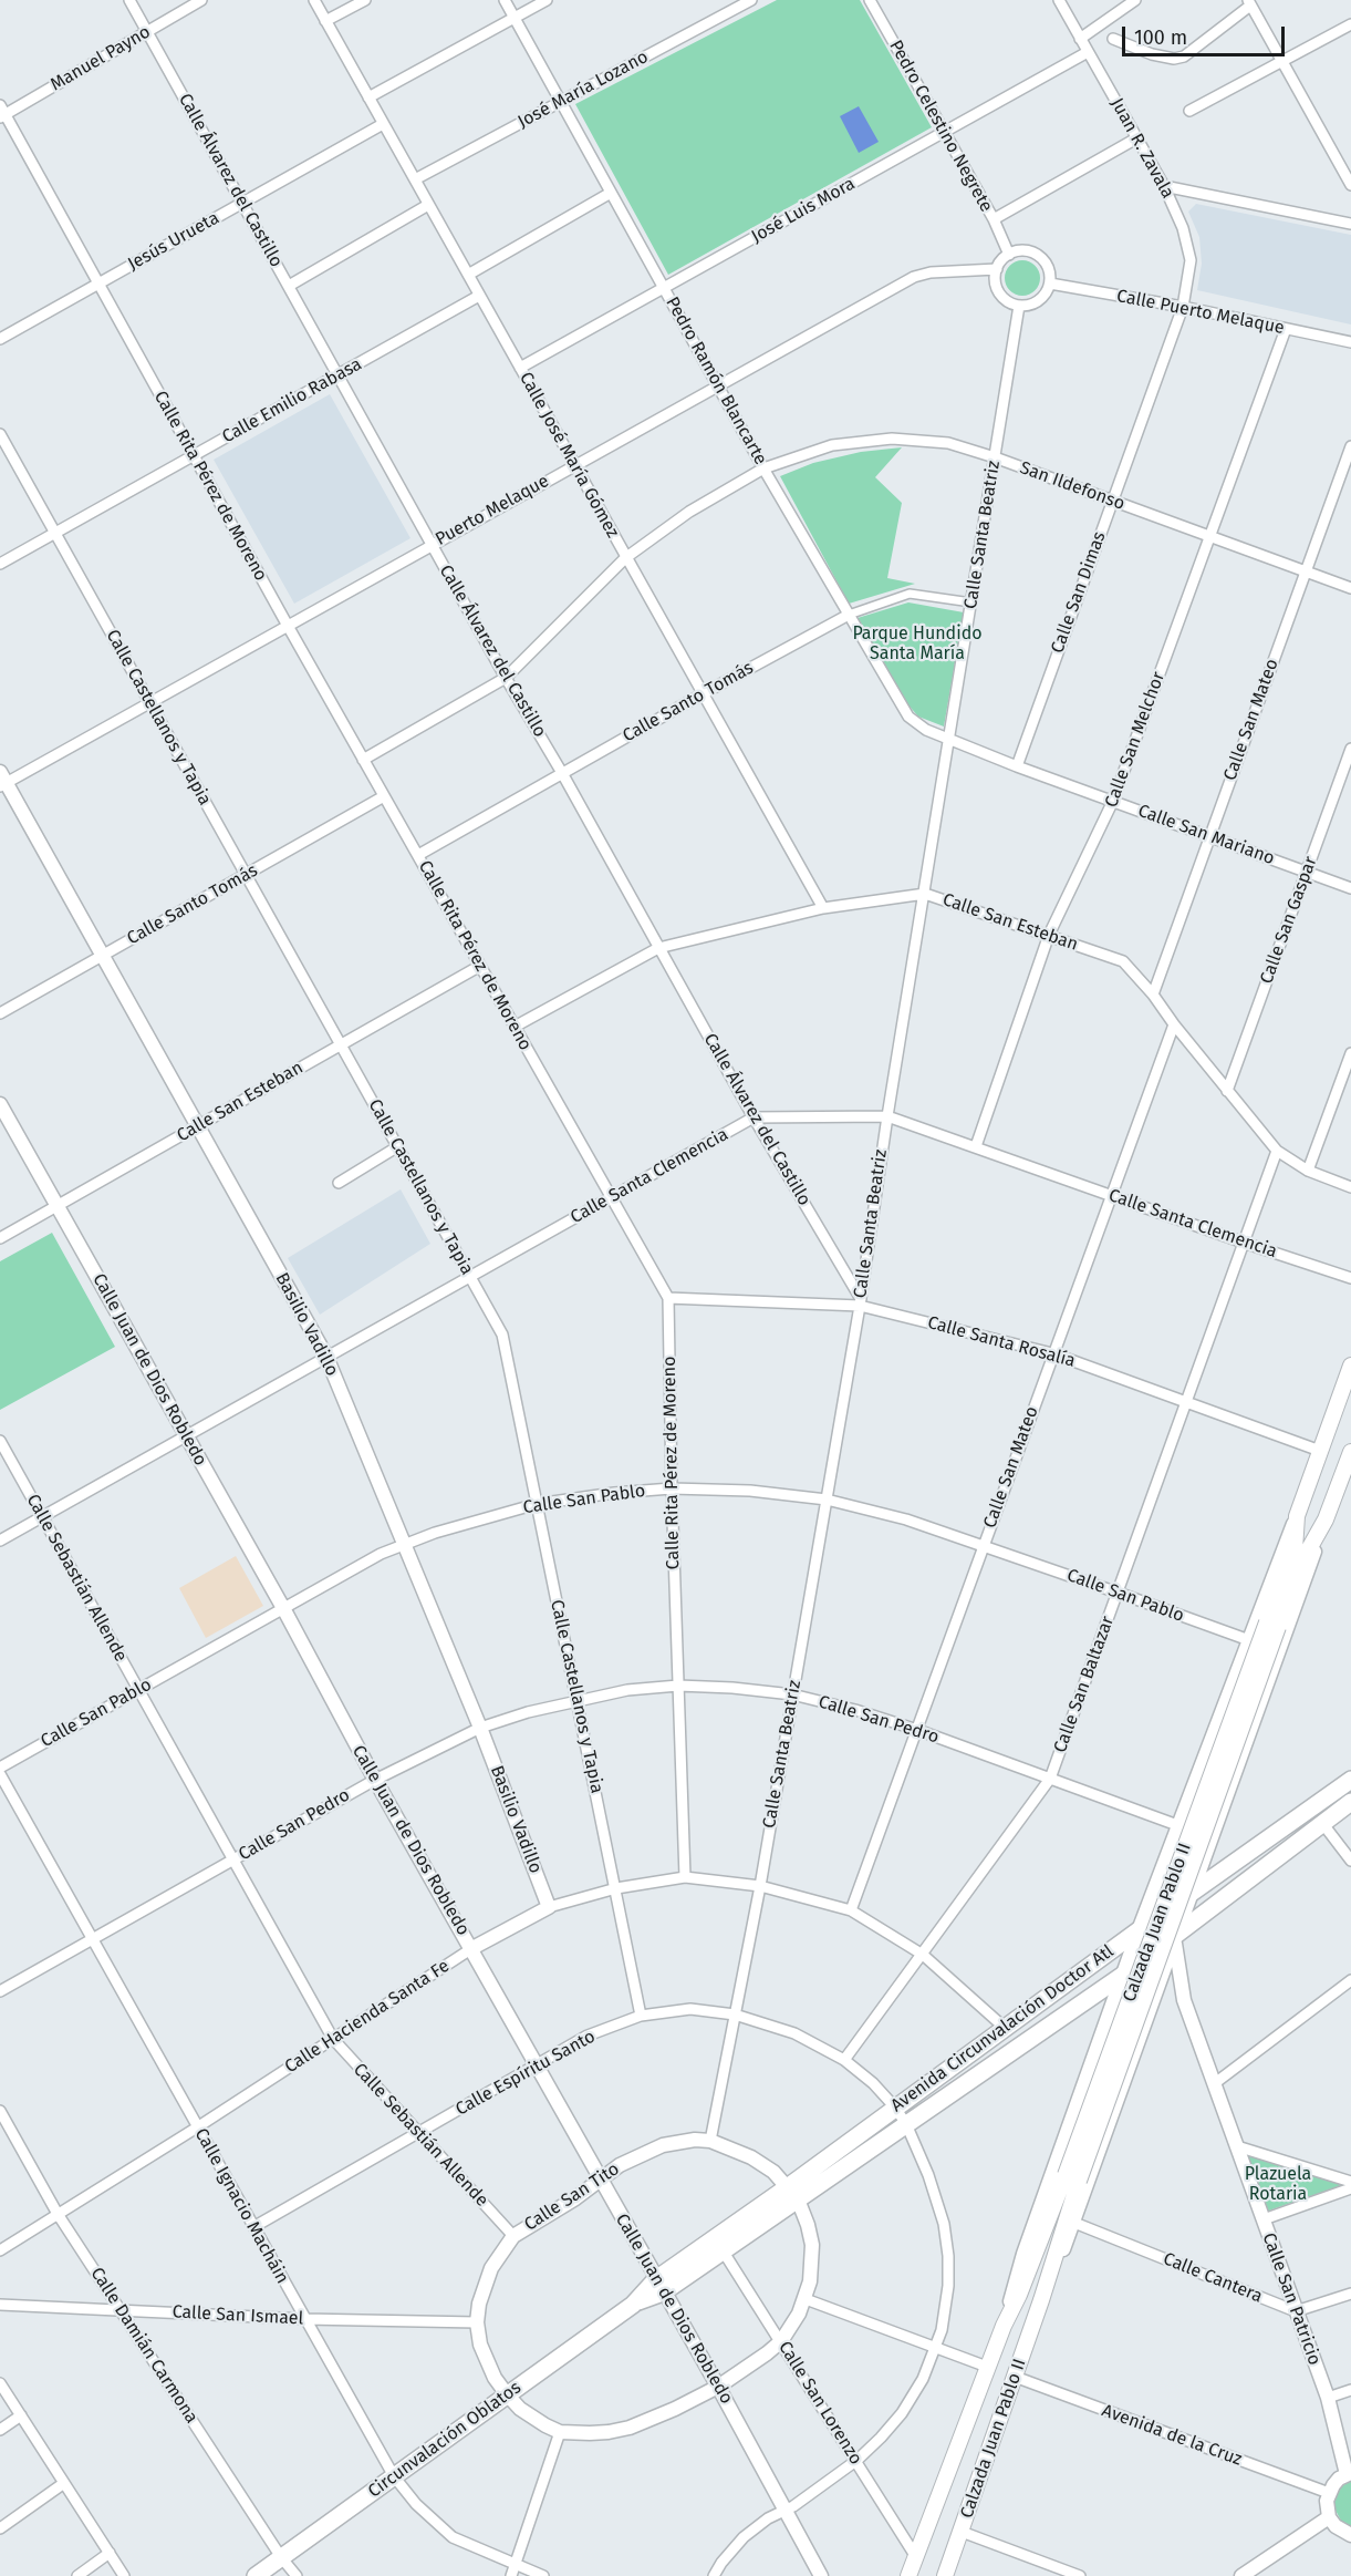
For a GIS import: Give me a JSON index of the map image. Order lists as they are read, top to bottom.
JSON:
{
  "streets": {
    "main road": ["Calzada Juan Pablo II", "Avenida Circunvalación Doctor Atl", "Circunvalación Oblatos"],
    "street": [
      "Manuel Payno",
      "José María Lozano",
      "Pedro Celestino Negrete",
      "Juan R. Zavala",
      "Calle Álvarez del Castillo",
      "José Luis Mora",
      "Jesús Urueta",
      "Calle Puerto Melaque",
      "Pedro Ramón Blancarte",
      "Calle Emilio Rabasa",
      "Calle José María Gómez",
      "Calle Rita Pérez de Moreno",
      "San Ildefonso",
      "Puerto Melaque",
      "Calle Santa Beatriz",
      "Calle San Dimas",
      "Calle Santo Tomás",
      "Calle Castellanos y Tapia",
      "Calle San Mateo",
      "Calle San Melchor",
      "Calle San Mariano",
      "Calle San Gaspar",
      "Calle San Esteban",
      "Calle Santa Clemencia",
      "Basilio Vadillo",
      "Calle Santa Rosalía",
      "Calle Juan de Dios Robledo",
      "Calle San Pablo",
      "Calle Sebastián Allende",
      "Calle San Baltazar",
      "Calle San Pedro",
      "Calle Hacienda Santa Fe",
      "Calle Espíritu Santo",
      "Calle San Tito",
      "Calle Ignacio Macháin",
      "Calle Cantera",
      "Calle San Patricio",
      "Calle San Ismael",
      "Calle Damián Carmona",
      "Calle San Lorenzo",
      "Avenida de la Cruz"
    ]
  },
  "crossings": [
    ["Manuel Payno", "Calle Álvarez del Castillo"],
    ["Manuel Payno", "Calle Rita Pérez de Moreno"],
    ["José María Lozano", "Pedro Ramón Blancarte"],
    ["José María Lozano", "Calle José María Gómez"],
    ["Pedro Celestino Negrete", "José Luis Mora"],
    ["Pedro Celestino Negrete", "Calle Puerto Melaque"],
    ["Pedro Celestino Negrete", "Puerto Melaque"],
    ["Pedro Celestino Negrete", "Calle Santa Beatriz"],
    ["Juan R. Zavala", "José Luis Mora"],
    ["Juan R. Zavala", "Calle Puerto Melaque"],
    ["Juan R. Zavala", "Calle San Dimas"],
    ["Calle Álvarez del Castillo", "Jesús Urueta"],
    ["Calle Álvarez del Castillo", "Calle Emilio Rabasa"],
    ["Calle Álvarez del Castillo", "San Ildefonso"],
    ["Calle Álvarez del Castillo", "Puerto Melaque"],
    ["Calle Álvarez del Castillo", "Calle Santa Beatriz"],
    ["Calle Álvarez del Castillo", "Calle Santo Tomás"],
    ["Calle Álvarez del Castillo", "Calle San Esteban"],
    ["Calle Álvarez del Castillo", "Calle Santa Clemencia"],
    ["Calle Álvarez del Castillo", "Calle Santa Rosalía"],
    ["José Luis Mora", "Pedro Ramón Blancarte"],
    ["José Luis Mora", "Calle José María Gómez"],
    ["Jesús Urueta", "Calle José María Gómez"],
    ["Jesús Urueta", "Calle Rita Pérez de Moreno"],
    ["Calle Puerto Melaque", "Puerto Melaque"],
    ["Calle Puerto Melaque", "Calle Santa Beatriz"],
    ["Calle Puerto Melaque", "Calle San Dimas"],
    ["Calle Puerto Melaque", "Calle San Melchor"],
    ["Pedro Ramón Blancarte", "San Ildefonso"],
    ["Pedro Ramón Blancarte", "Puerto Melaque"],
    ["Pedro Ramón Blancarte", "Calle Santa Beatriz"],
    ["Pedro Ramón Blancarte", "Calle Santo Tomás"],
    ["Pedro Ramón Blancarte", "Calle San Mariano"],
    ["Calle Emilio Rabasa", "Calle José María Gómez"],
    ["Calle Emilio Rabasa", "Calle Rita Pérez de Moreno"],
    ["Calle Emilio Rabasa", "Calle Castellanos y Tapia"],
    ["Calle José María Gómez", "San Ildefonso"],
    ["Calle José María Gómez", "Puerto Melaque"],
    ["Calle José María Gómez", "Calle Santo Tomás"],
    ["Calle José María Gómez", "Calle San Esteban"],
    ["Calle Rita Pérez de Moreno", "San Ildefonso"],
    ["Calle Rita Pérez de Moreno", "Puerto Melaque"],
    ["Calle Rita Pérez de Moreno", "Calle Santo Tomás"],
    ["Calle Rita Pérez de Moreno", "Calle San Esteban"],
    ["Calle Rita Pérez de Moreno", "Calle Santa Clemencia"],
    ["Calle Rita Pérez de Moreno", "Calle Santa Rosalía"],
    ["Calle Rita Pérez de Moreno", "Calle San Pablo"],
    ["Calle Rita Pérez de Moreno", "Calle San Pedro"],
    ["Calle Rita Pérez de Moreno", "Calle Hacienda Santa Fe"],
    ["San Ildefonso", "Calle Santa Beatriz"],
    ["San Ildefonso", "Calle San Dimas"],
    ["San Ildefonso", "Calle San Mateo"],
    ["San Ildefonso", "Calle San Melchor"],
    ["Puerto Melaque", "Calle Santa Beatriz"],
    ["Puerto Melaque", "Calle Castellanos y Tapia"],
    ["Puerto Melaque", "Basilio Vadillo"],
    ["Calle Santa Beatriz", "Calle Santo Tomás"],
    ["Calle Santa Beatriz", "Calle San Mariano"],
    ["Calle Santa Beatriz", "Calle San Esteban"],
    ["Calle Santa Beatriz", "Calle Santa Clemencia"],
    ["Calle Santa Beatriz", "Calle Santa Rosalía"],
    ["Calle Santa Beatriz", "Calle San Pablo"],
    ["Calle Santa Beatriz", "Calle San Pedro"],
    ["Calle Santa Beatriz", "Calle Hacienda Santa Fe"],
    ["Calle Santa Beatriz", "Calle Espíritu Santo"],
    ["Calle Santa Beatriz", "Calle San Tito"],
    ["Calle San Dimas", "Calle San Mariano"],
    ["Calle Santo Tomás", "Calle Castellanos y Tapia"],
    ["Calle Santo Tomás", "Basilio Vadillo"],
    ["Calle Castellanos y Tapia", "Calle San Esteban"],
    ["Calle Castellanos y Tapia", "Calle Santa Clemencia"],
    ["Calle Castellanos y Tapia", "Calle San Pablo"],
    ["Calle Castellanos y Tapia", "Calle San Pedro"],
    ["Calle Castellanos y Tapia", "Calle Hacienda Santa Fe"],
    ["Calle Castellanos y Tapia", "Calle Espíritu Santo"],
    ["Calle San Mateo", "Calle San Mariano"],
    ["Calle San Mateo", "Calle San Esteban"],
    ["Calle San Mateo", "Calle Santa Clemencia"],
    ["Calle San Mateo", "Calle Santa Rosalía"],
    ["Calle San Mateo", "Calle San Pablo"],
    ["Calle San Mateo", "Calle San Pedro"],
    ["Calle San Mateo", "Calle Hacienda Santa Fe"],
    ["Calle San Melchor", "Calle San Mariano"],
    ["Calle San Melchor", "Calle San Esteban"],
    ["Calle San Melchor", "Calle Santa Clemencia"],
    ["Calle San Mariano", "Calle San Gaspar"],
    ["Calle San Gaspar", "Calle San Esteban"],
    ["Calle San Esteban", "Basilio Vadillo"],
    ["Calle San Esteban", "Calle Juan de Dios Robledo"],
    ["Calle San Esteban", "Calle San Baltazar"],
    ["Calle Santa Clemencia", "Basilio Vadillo"],
    ["Calle Santa Clemencia", "Calle Juan de Dios Robledo"],
    ["Calle Santa Clemencia", "Calle Sebastián Allende"],
    ["Calle Santa Clemencia", "Calle San Baltazar"],
    ["Basilio Vadillo", "Calle San Pablo"],
    ["Basilio Vadillo", "Calle San Pedro"],
    ["Basilio Vadillo", "Calle Hacienda Santa Fe"],
    ["Calle Santa Rosalía", "Calle San Baltazar"],
    ["Calle Santa Rosalía", "Calzada Juan Pablo II"],
    ["Calle Juan de Dios Robledo", "Calle San Pablo"],
    ["Calle Juan de Dios Robledo", "Calle San Pedro"],
    ["Calle Juan de Dios Robledo", "Calle Hacienda Santa Fe"],
    ["Calle Juan de Dios Robledo", "Avenida Circunvalación Doctor Atl"],
    ["Calle Juan de Dios Robledo", "Calle Espíritu Santo"],
    ["Calle Juan de Dios Robledo", "Calle San Tito"],
    ["Calle Juan de Dios Robledo", "Circunvalación Oblatos"],
    ["Calle San Pablo", "Calle Sebastián Allende"],
    ["Calle San Pablo", "Calle San Baltazar"],
    ["Calle San Pablo", "Calzada Juan Pablo II"],
    ["Calle Sebastián Allende", "Calle San Pedro"],
    ["Calle Sebastián Allende", "Calle Hacienda Santa Fe"],
    ["Calle Sebastián Allende", "Calle Espíritu Santo"],
    ["Calle Sebastián Allende", "Calle San Tito"],
    ["Calle San Baltazar", "Calle San Pedro"],
    ["Calle San Baltazar", "Calle Hacienda Santa Fe"],
    ["Calle San Baltazar", "Calle Espíritu Santo"],
    ["Calle San Pedro", "Calzada Juan Pablo II"],
    ["Calle San Pedro", "Calle Ignacio Macháin"],
    ["Calzada Juan Pablo II", "Avenida Circunvalación Doctor Atl"],
    ["Calzada Juan Pablo II", "Calle Cantera"],
    ["Calzada Juan Pablo II", "Calle San Patricio"],
    ["Calzada Juan Pablo II", "Calle San Lorenzo"],
    ["Calzada Juan Pablo II", "Avenida de la Cruz"],
    ["Calle Hacienda Santa Fe", "Avenida Circunvalación Doctor Atl"],
    ["Calle Hacienda Santa Fe", "Calle Ignacio Macháin"],
    ["Calle Hacienda Santa Fe", "Calle Damián Carmona"],
    ["Avenida Circunvalación Doctor Atl", "Calle Espíritu Santo"],
    ["Avenida Circunvalación Doctor Atl", "Calle San Tito"],
    ["Avenida Circunvalación Doctor Atl", "Calle San Patricio"],
    ["Avenida Circunvalación Doctor Atl", "Calle San Lorenzo"],
    ["Avenida Circunvalación Doctor Atl", "Circunvalación Oblatos"],
    ["Calle Espíritu Santo", "Calle Ignacio Macháin"],
    ["Calle Espíritu Santo", "Calle San Lorenzo"],
    ["Calle San Tito", "Calle San Ismael"],
    ["Calle San Tito", "Circunvalación Oblatos"],
    ["Calle Ignacio Macháin", "Calle San Ismael"],
    ["Calle Ignacio Macháin", "Circunvalación Oblatos"],
    ["Calle Cantera", "Calle San Patricio"],
    ["Calle San Ismael", "Calle Damián Carmona"],
    ["Calle Damián Carmona", "Circunvalación Oblatos"]
  ],
  "parks": ["Parque Hundido Santa María", "Plazuela Rotaria"],
  "scale_bar": "100 m"
}
